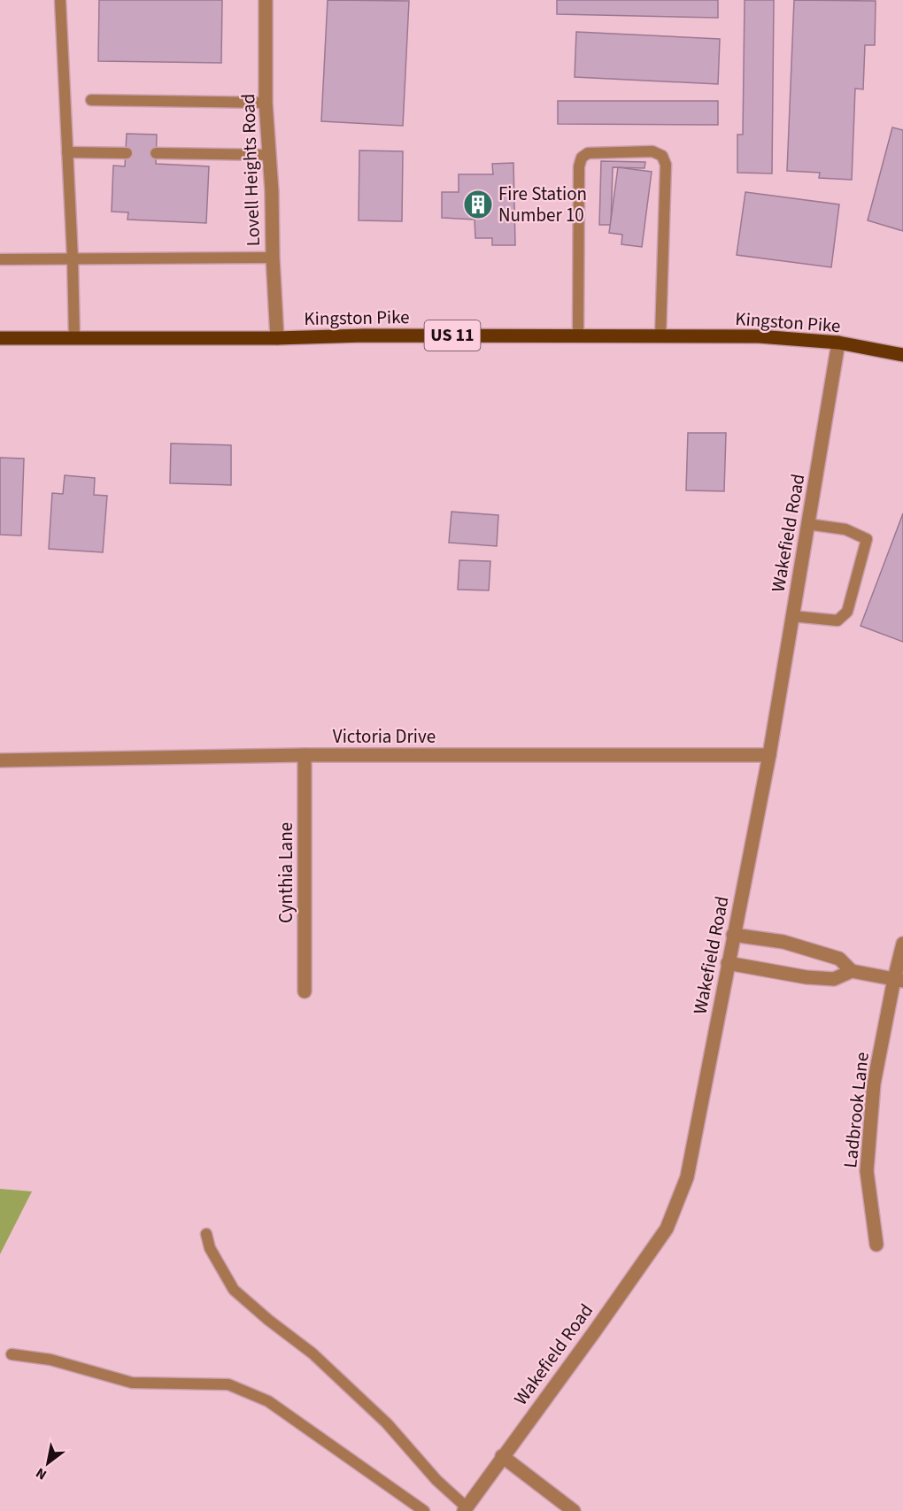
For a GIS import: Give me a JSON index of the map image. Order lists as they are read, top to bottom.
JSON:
{
  "streets": {
    "main road": ["Kingston Pike", "US 11"],
    "street": [
      "Lovell Heights Road",
      "Wakefield Road",
      "Victoria Drive",
      "Cynthia Lane",
      "Ladbrook Lane"
    ]
  },
  "crossings": [
    ["Lovell Heights Road", "Kingston Pike"],
    ["Kingston Pike", "Wakefield Road"],
    ["Wakefield Road", "Victoria Drive"],
    ["Victoria Drive", "Cynthia Lane"]
  ],
  "places": {
    "building": ["Fire Station Number 10"]
  },
  "north": "bottom left"
}
